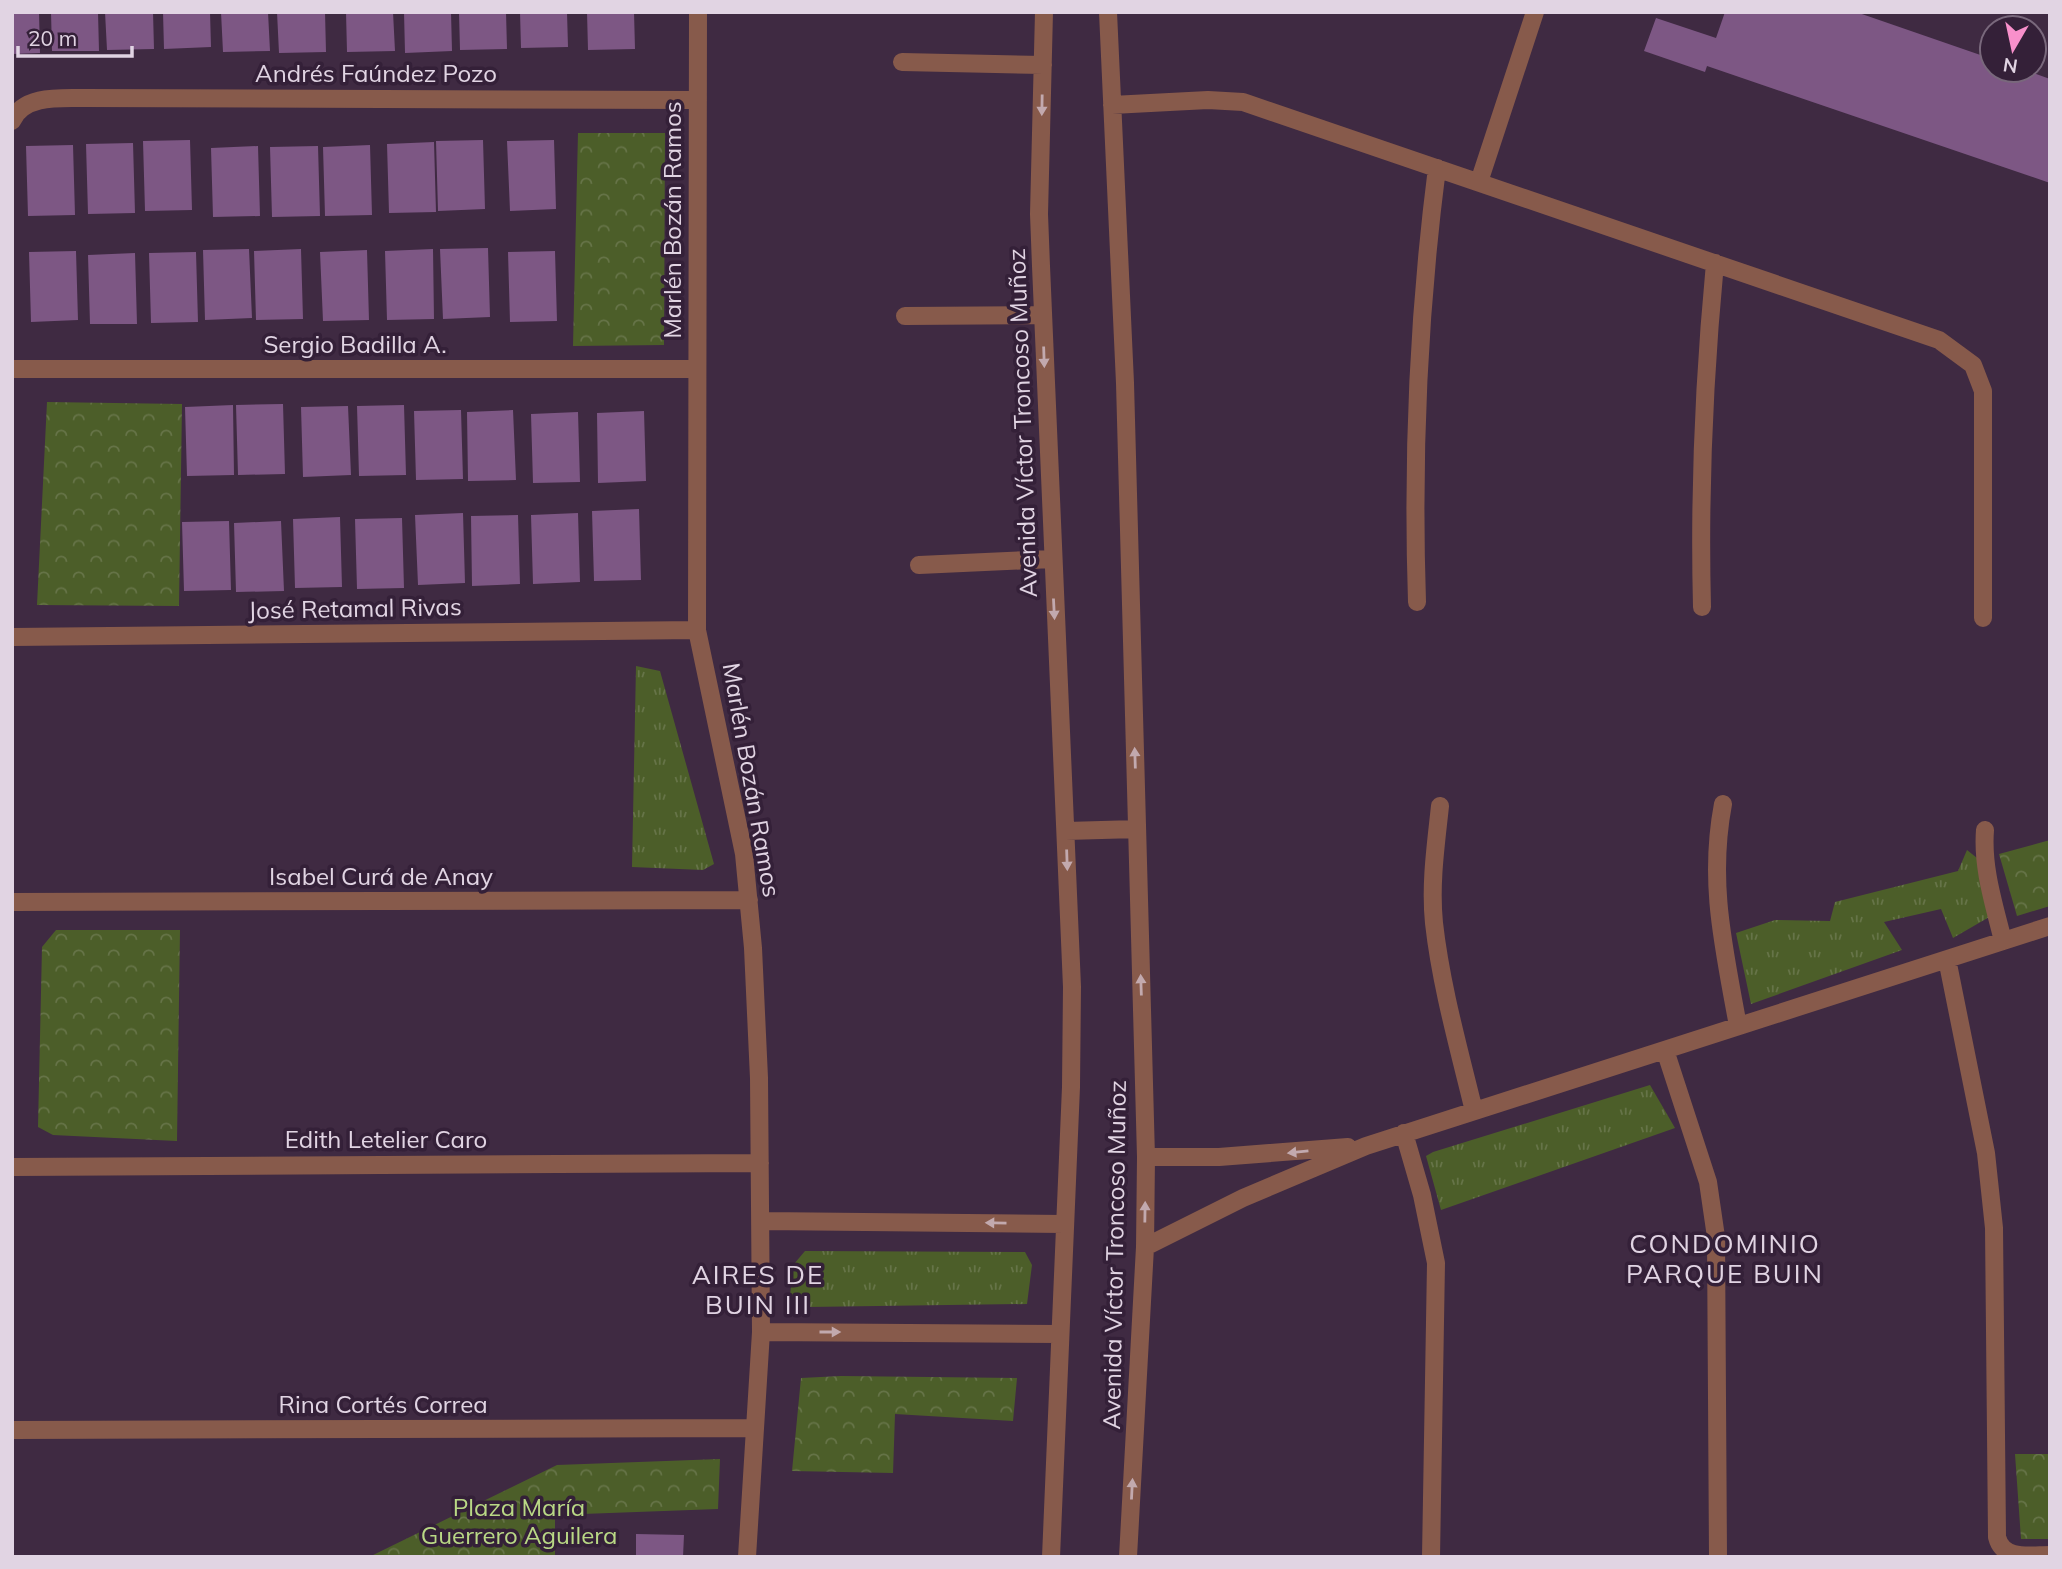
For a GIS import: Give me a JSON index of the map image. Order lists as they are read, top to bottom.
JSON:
{
  "streets": {
    "street": [
      "Andrés Faúndez Pozo",
      "Marlén Bozán Ramos",
      "Sergio Badilla A.",
      "Avenida Víctor Troncoso Muñoz",
      "José Retamal Rivas",
      "Isabel Curá de Anay",
      "Edith Letelier Caro",
      "Rina Cortés Correa"
    ]
  },
  "crossings": [
    ["Andrés Faúndez Pozo", "Marlén Bozán Ramos"],
    ["Marlén Bozán Ramos", "Sergio Badilla A."],
    ["Marlén Bozán Ramos", "José Retamal Rivas"],
    ["Marlén Bozán Ramos", "Isabel Curá de Anay"],
    ["Marlén Bozán Ramos", "Edith Letelier Caro"],
    ["Marlén Bozán Ramos", "Rina Cortés Correa"]
  ],
  "districts": ["CONDOMINIO PARQUE BUIN", "AIRES DE BUIN III"],
  "parks": ["Plaza María Guerrero Aguilera"],
  "scale_bar": "20 m",
  "north": "bottom"
}
